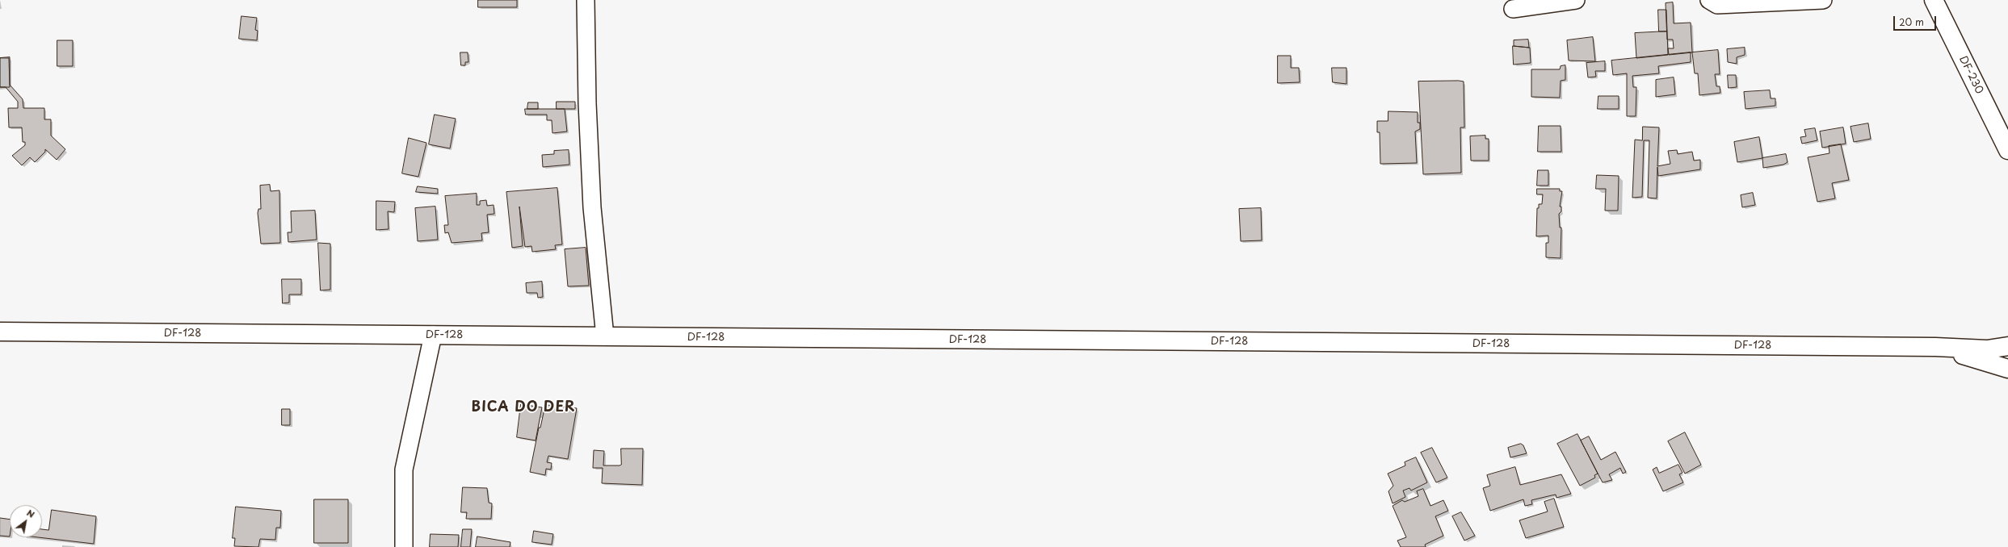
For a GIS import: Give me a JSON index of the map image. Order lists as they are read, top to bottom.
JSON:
{
  "streets": {
    "street": ["DF-230", "DF-128"]
  },
  "districts": ["BICA DO DER"],
  "scale_bar": "20 m",
  "north": "top right"
}
